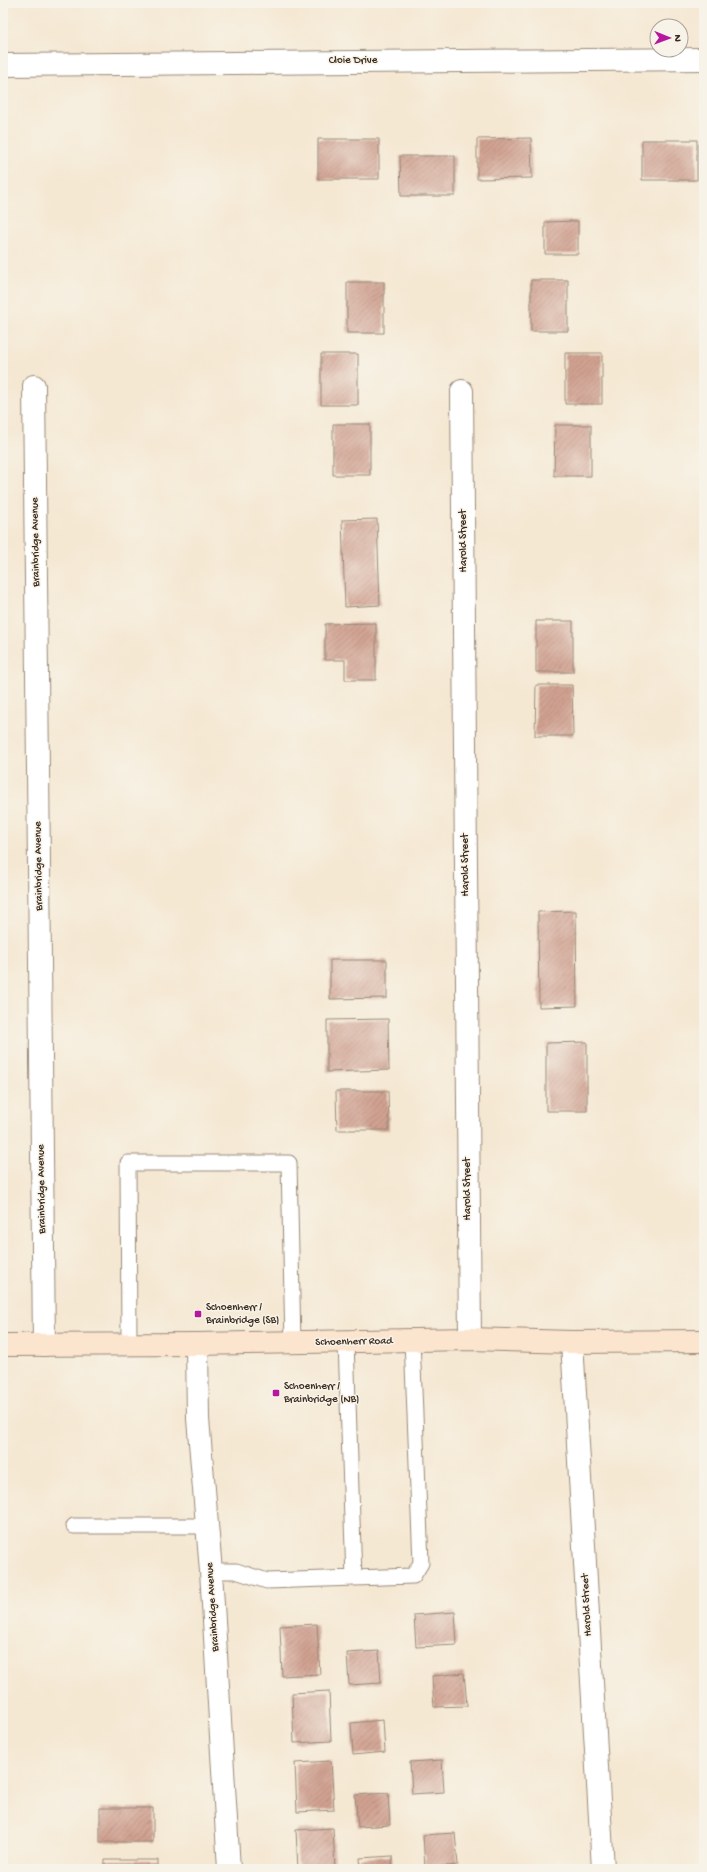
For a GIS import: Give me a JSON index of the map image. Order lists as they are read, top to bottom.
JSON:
{
  "streets": {
    "main road": ["Schoenherr Road"],
    "street": ["Cloie Drive", "Harold Street", "Brainbridge Avenue"]
  },
  "crossings": [
    ["Harold Street", "Schoenherr Road"],
    ["Brainbridge Avenue", "Schoenherr Road"]
  ],
  "places": {
    "transit": ["Schoenherr / Brainbridge (SB)", "Schoenherr / Brainbridge (NB)"]
  },
  "north": "right"
}
